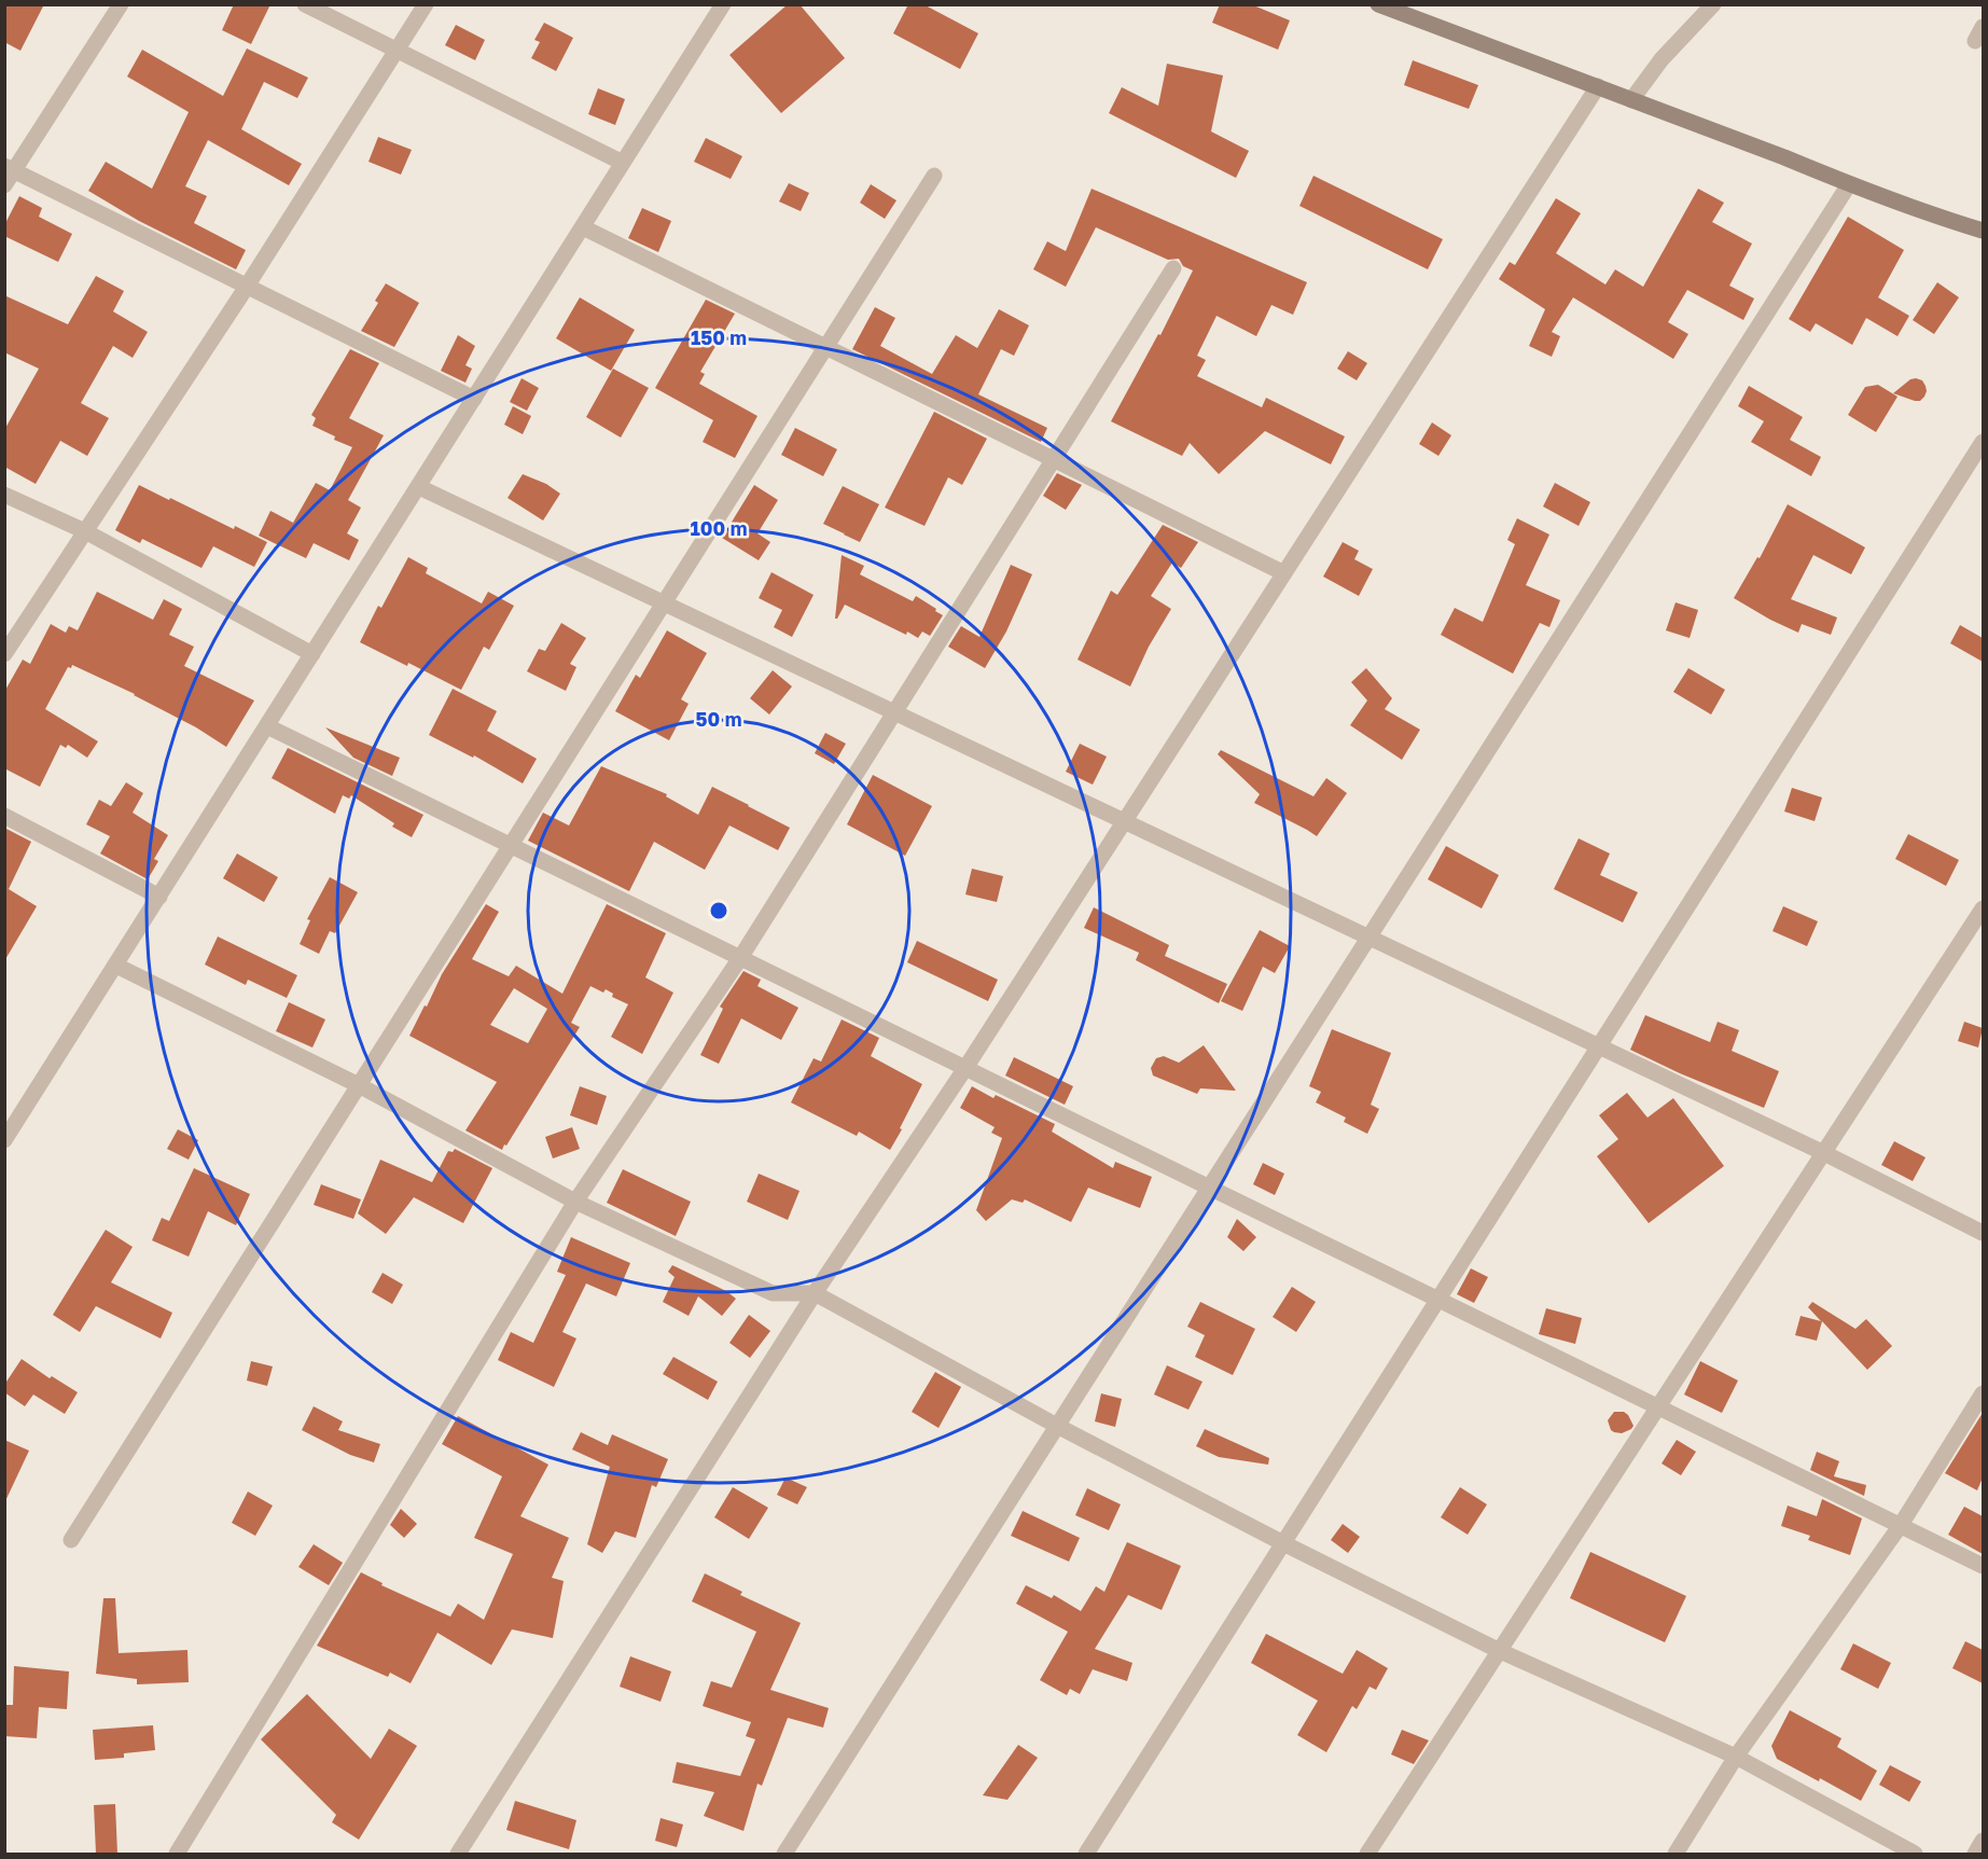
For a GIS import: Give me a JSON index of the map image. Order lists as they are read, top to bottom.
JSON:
{
  "rings": ["150 m", "100 m", "50 m"]
}
